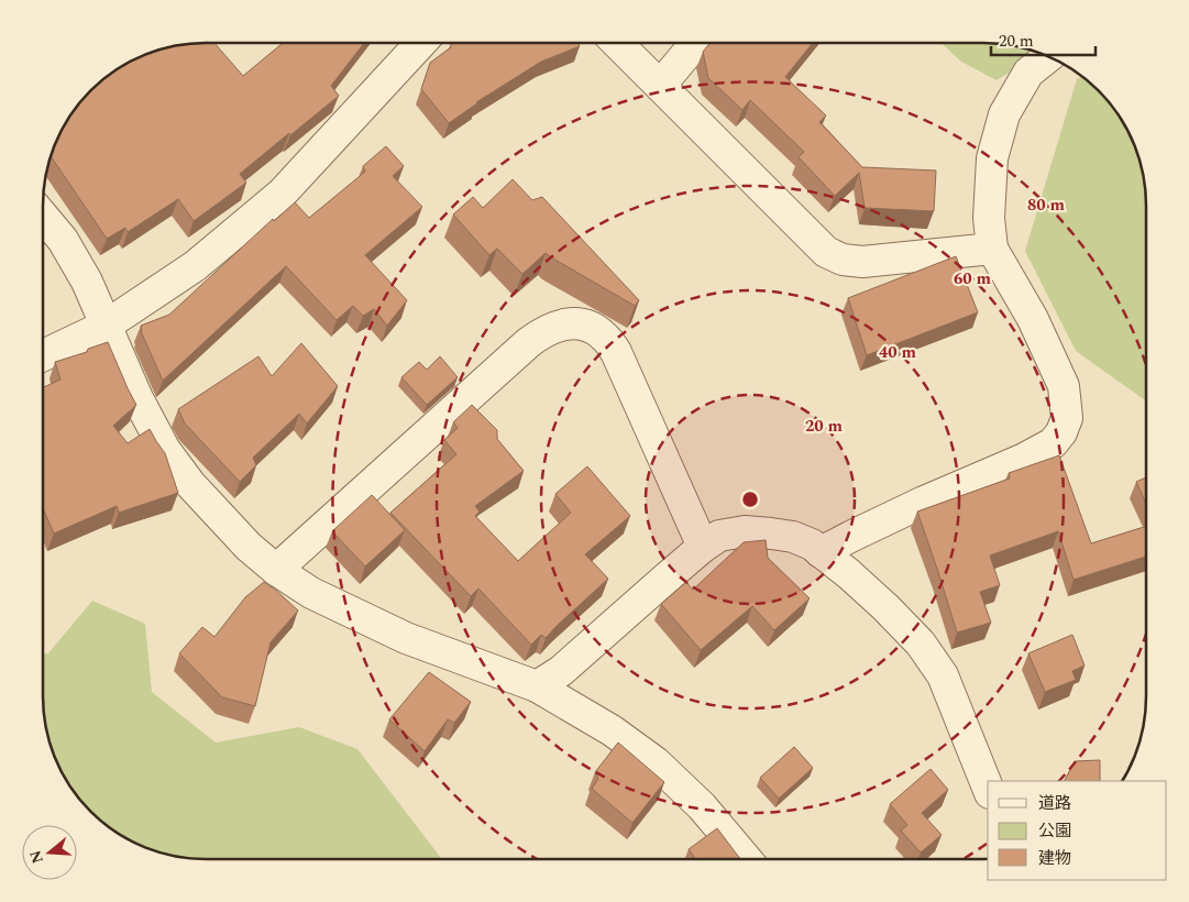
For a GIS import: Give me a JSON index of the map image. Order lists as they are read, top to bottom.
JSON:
{
  "legend": ["道路", "公園", "建物"],
  "scale_bar": "20 m",
  "north": "left",
  "rings": [
    "80 m",
    "60 m",
    "40 m",
    "20 m"
  ]
}
